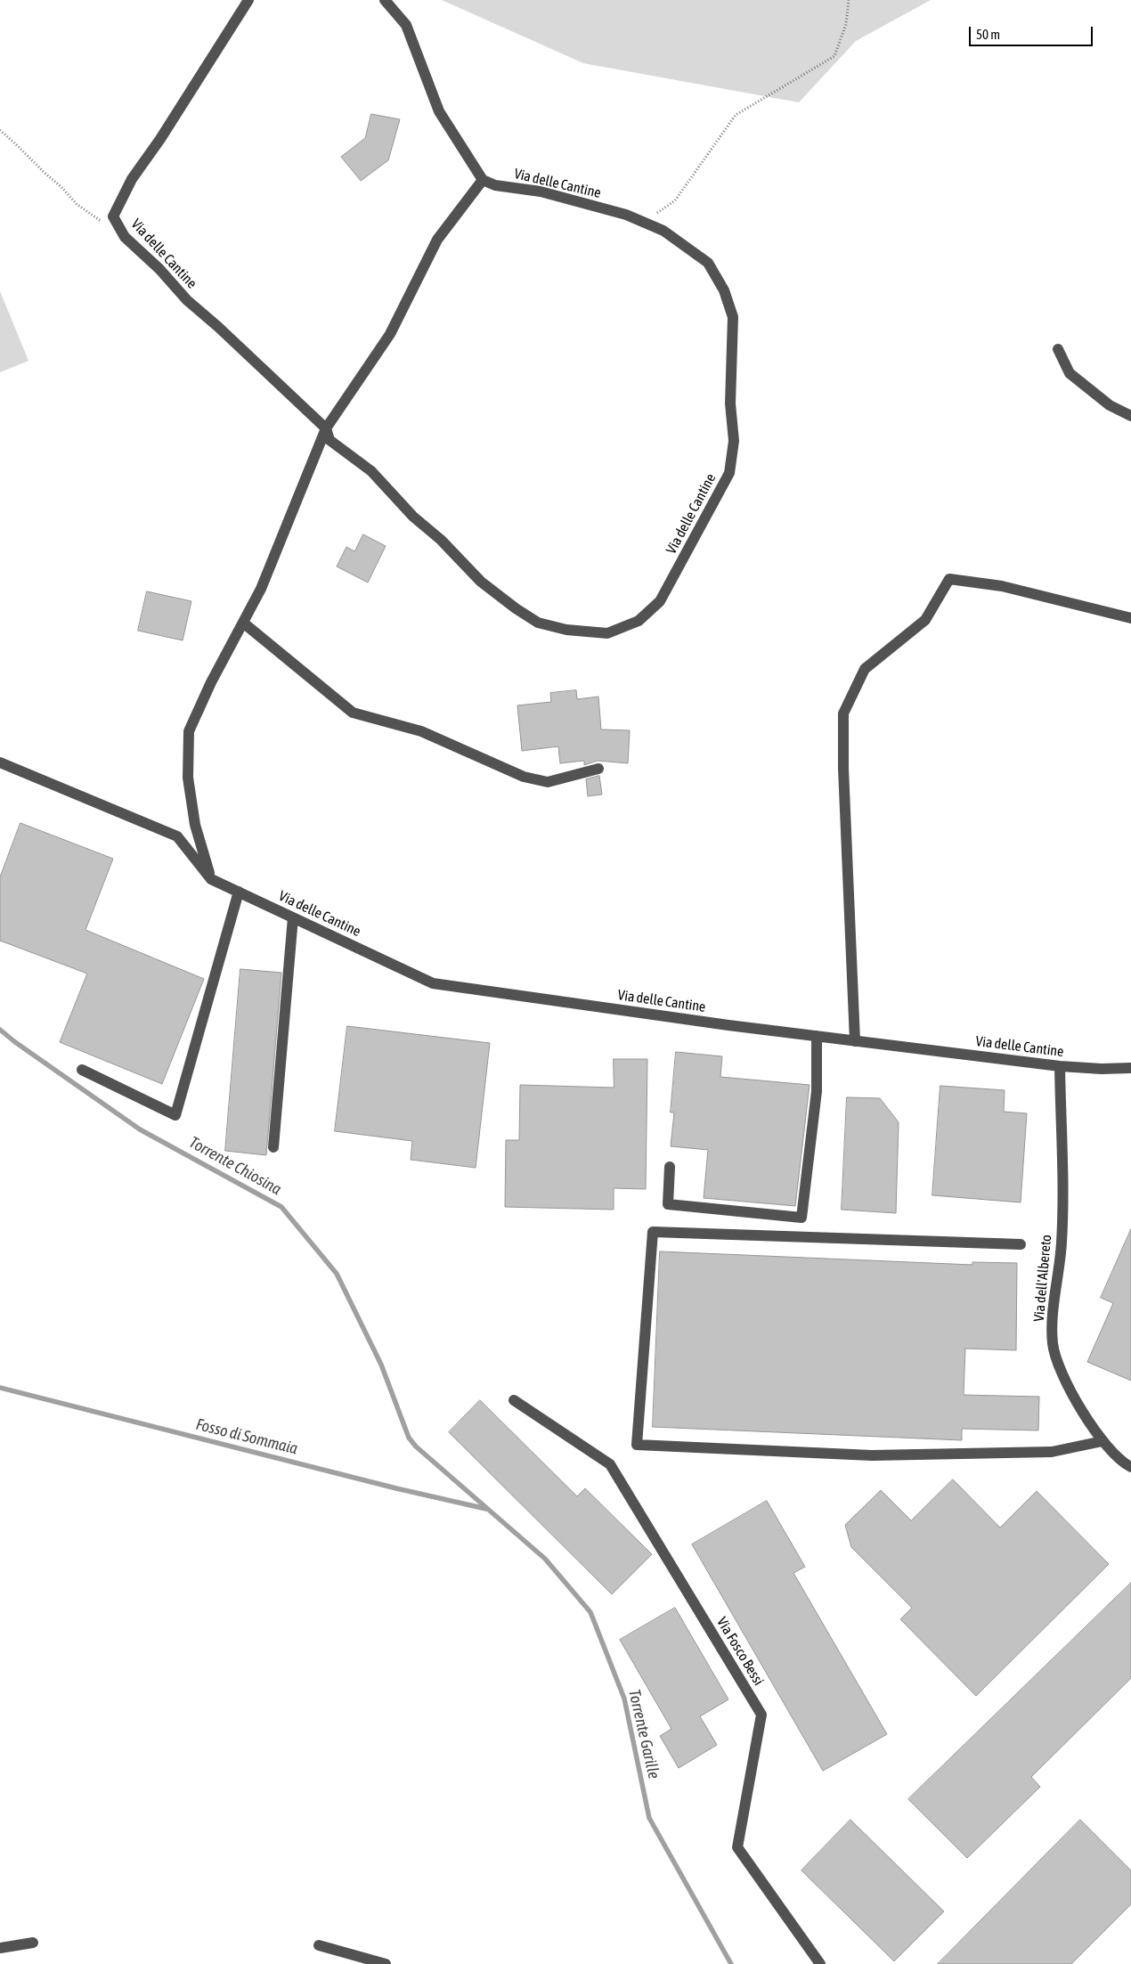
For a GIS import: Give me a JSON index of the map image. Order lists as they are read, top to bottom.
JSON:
{
  "streets": {
    "street": ["Via delle Cantine", "Via dell'Albereto", "Via Fosco Bessi"]
  },
  "crossings": [
    ["Via delle Cantine", "Via dell'Albereto"]
  ],
  "water": ["Torrente Chiosina", "Fosso di Sommaia", "Torrente Garille"],
  "scale_bar": "50 m"
}
